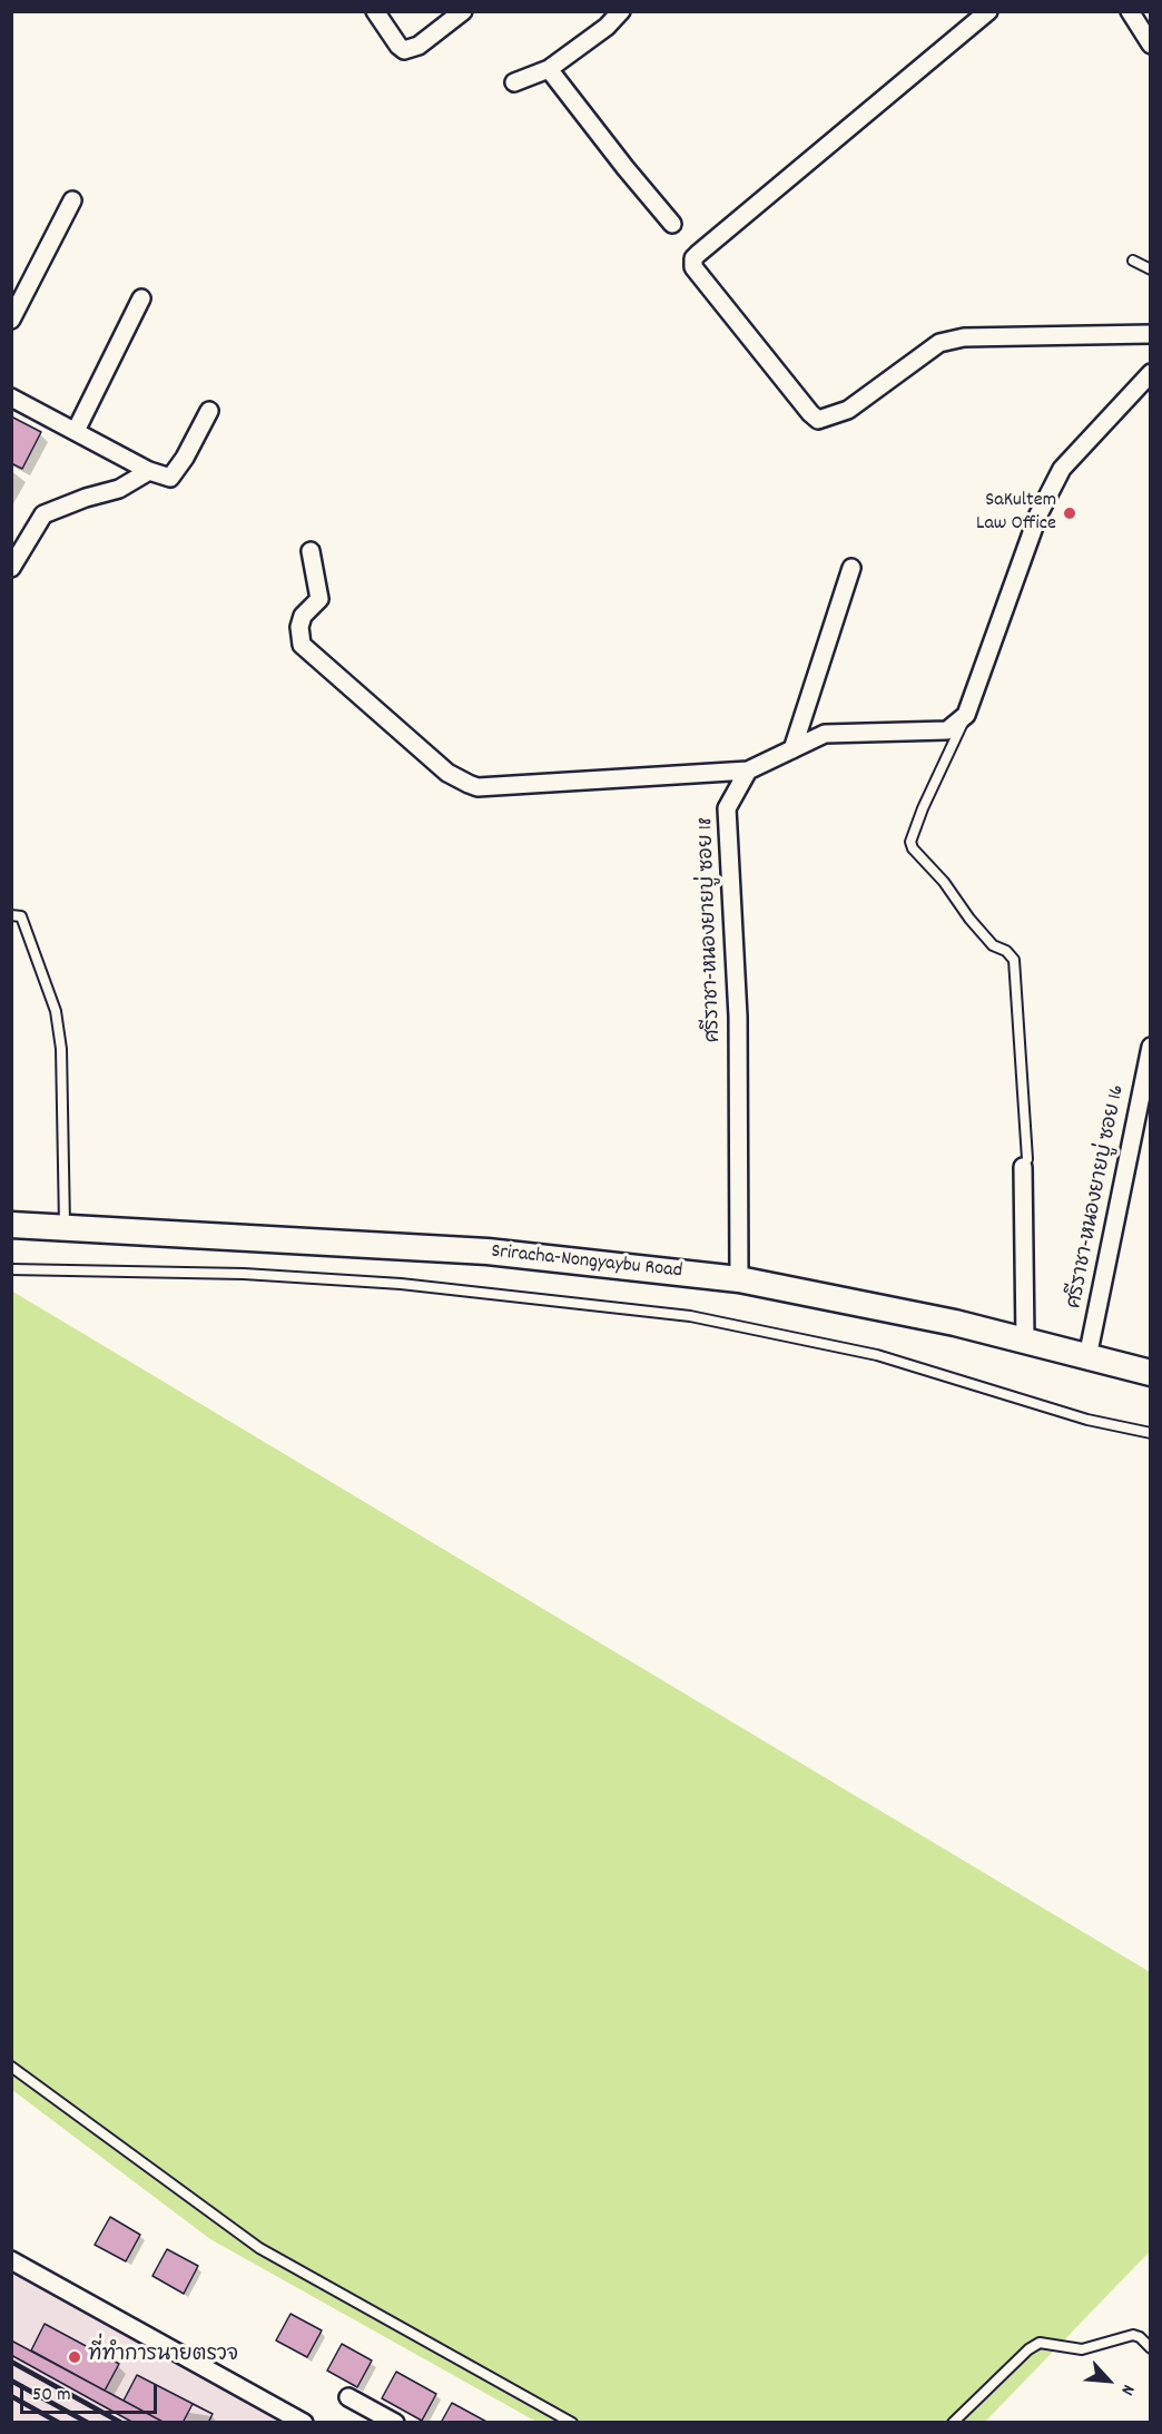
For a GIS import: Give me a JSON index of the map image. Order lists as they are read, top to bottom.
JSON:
{
  "streets": {
    "main road": ["Sriracha-Nongyaybu Road"],
    "street": ["ศรีราชา-หนองยายบู่ ซอย 18", "ศรีราชา-หนองยายบู่ ซอย 16"]
  },
  "crossings": [
    ["ศรีราชา-หนองยายบู่ ซอย 18", "Sriracha-Nongyaybu Road"],
    ["ศรีราชา-หนองยายบู่ ซอย 16", "Sriracha-Nongyaybu Road"]
  ],
  "places": ["SaKultem Law Office", "ที่ทำการนายตรวจ"],
  "scale_bar": "50 m",
  "north": "bottom right"
}
